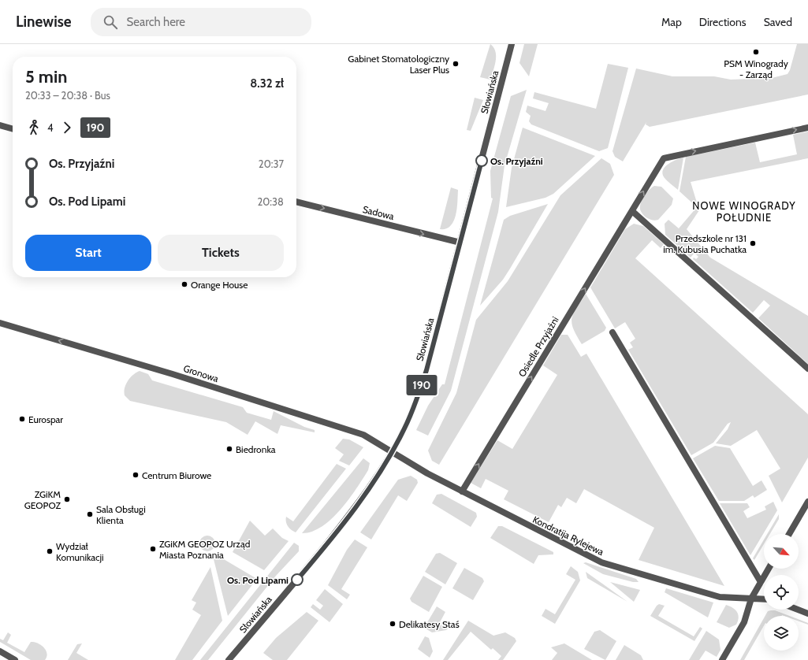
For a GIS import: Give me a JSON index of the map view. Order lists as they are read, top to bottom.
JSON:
{
  "streets": {
    "street": [
      "Słowiańska",
      "Sadowa",
      "Osiedle Przyjaźni",
      "Gronowa",
      "Kondratija Rylejewa"
    ]
  },
  "crossings": [
    ["Słowiańska", "Sadowa"],
    ["Słowiańska", "Gronowa"],
    ["Słowiańska", "Kondratija Rylejewa"],
    ["Osiedle Przyjaźni", "Kondratija Rylejewa"],
    ["Gronowa", "Kondratija Rylejewa"]
  ],
  "one_way": ["Sadowa", "Osiedle Przyjaźni", "Gronowa"],
  "districts": ["NOWE WINOGRADY POŁUDNIE"],
  "places": [
    "PSM Winogrady - Zarząd",
    "Gabinet Stomatologiczny Laser Plus",
    "Os. Przyjaźni",
    "Przedszkole nr 131 im. Kubusia Puchatka",
    "Orange House",
    "Eurospar",
    "Biedronka",
    "Centrum Biurowe",
    "ZGiKM GEOPOZ",
    "Sala Obsługi Klienta",
    "ZGiKM GEOPOZ Urząd Miasta Poznania",
    "Wydział Komunikacji",
    "Os. Pod Lipami",
    "Delikatesy Staś"
  ],
  "lines": ["bus line 190"],
  "north": "bottom right",
  "page": {
    "header": "Linewise",
    "search": "Search here",
    "nav": ["Map", "Directions", "Saved"],
    "on_map": "190",
    "heading": ["5 min", "20:33 – 20:38 · Bus", "8.32 zł"],
    "legs": ["4", "190"],
    "list": [
      {
        "name": "Os. Przyjaźni",
        "value": "20:37"
      },
      {
        "name": "Os. Pod Lipami",
        "value": "20:38"
      }
    ],
    "buttons": ["Start", "Tickets"]
  }
}
